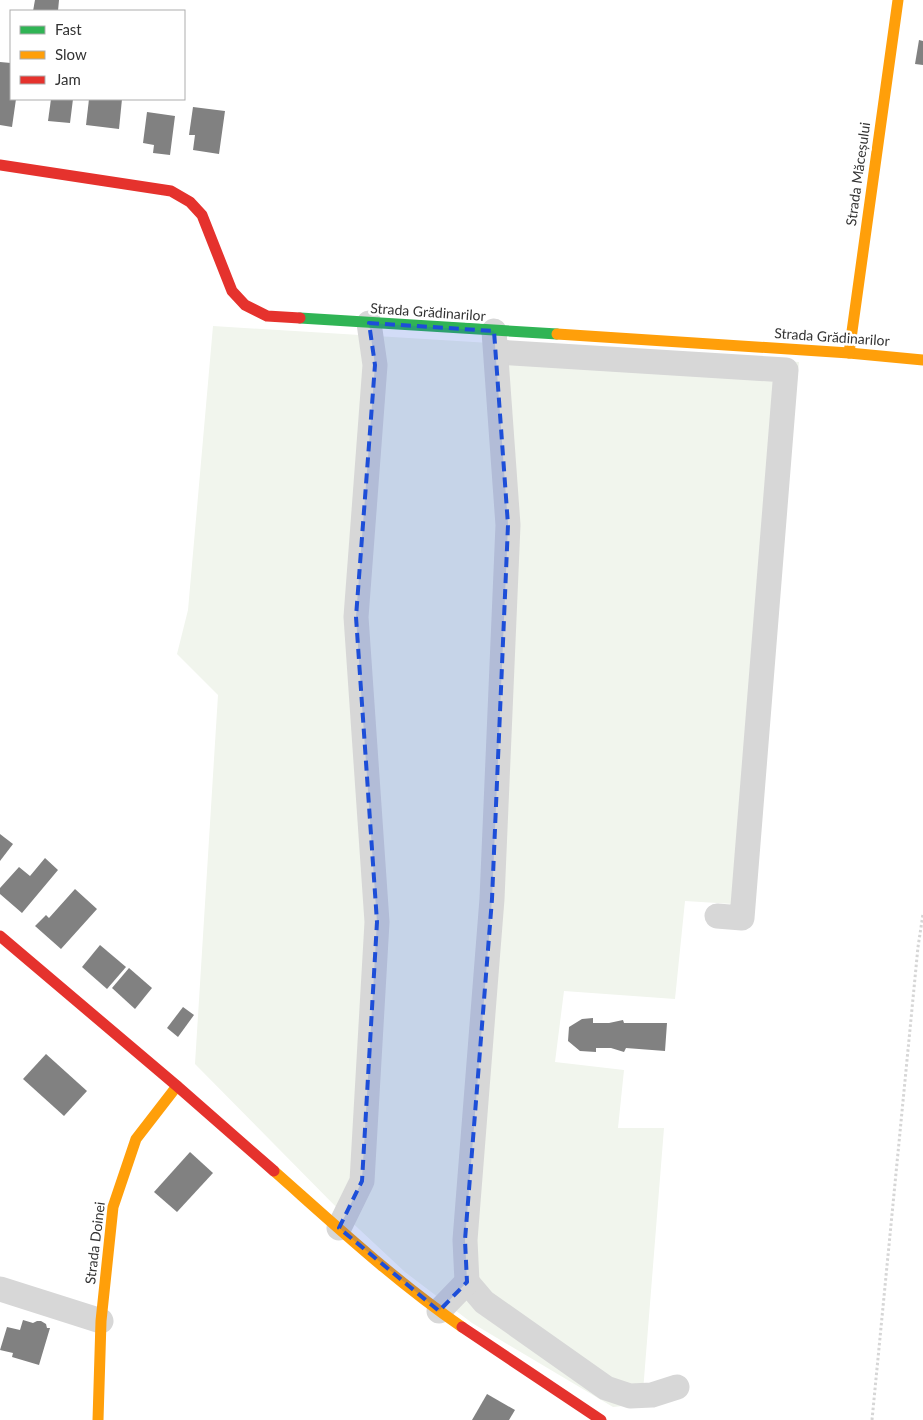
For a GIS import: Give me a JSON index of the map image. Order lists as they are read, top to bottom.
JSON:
{
  "streets": {
    "street": ["Strada Măceșului", "Strada Grădinarilor", "Strada Doinei"]
  },
  "crossings": [
    ["Strada Măceșului", "Strada Grădinarilor"]
  ],
  "legend": ["Fast", "Slow", "Jam"]
}
